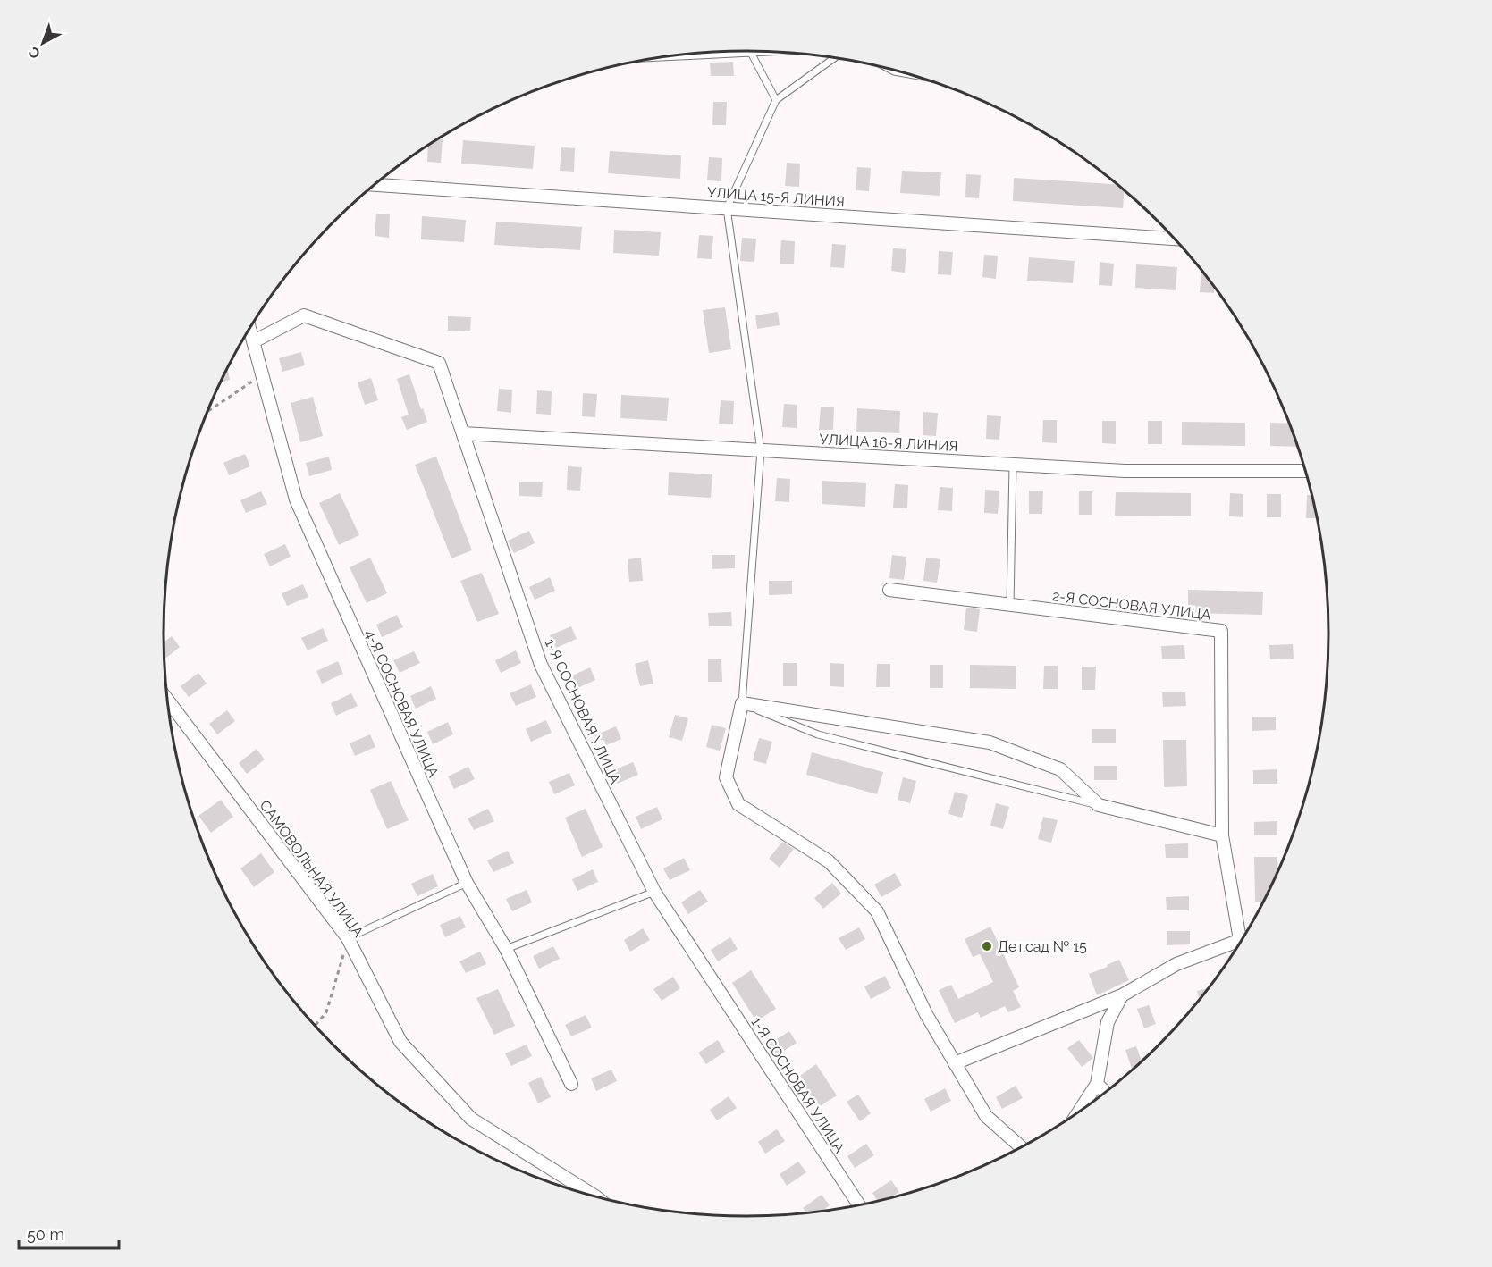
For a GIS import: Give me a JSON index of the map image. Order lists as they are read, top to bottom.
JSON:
{
  "streets": {
    "street": [
      "УЛИЦА 15-Я ЛИНИЯ",
      "УЛИЦА 16-Я ЛИНИЯ",
      "2-Я СОСНОВАЯ УЛИЦА",
      "4-Я СОСНОВАЯ УЛИЦА",
      "1-Я СОСНОВАЯ УЛИЦА",
      "САМОВОЛЬНАЯ УЛИЦА"
    ]
  },
  "crossings": [
    ["УЛИЦА 16-Я ЛИНИЯ", "1-Я СОСНОВАЯ УЛИЦА"],
    ["4-Я СОСНОВАЯ УЛИЦА", "1-Я СОСНОВАЯ УЛИЦА"]
  ],
  "places": ["Дет.сад № 15"],
  "scale_bar": "50 m",
  "north": "bottom left"
}
